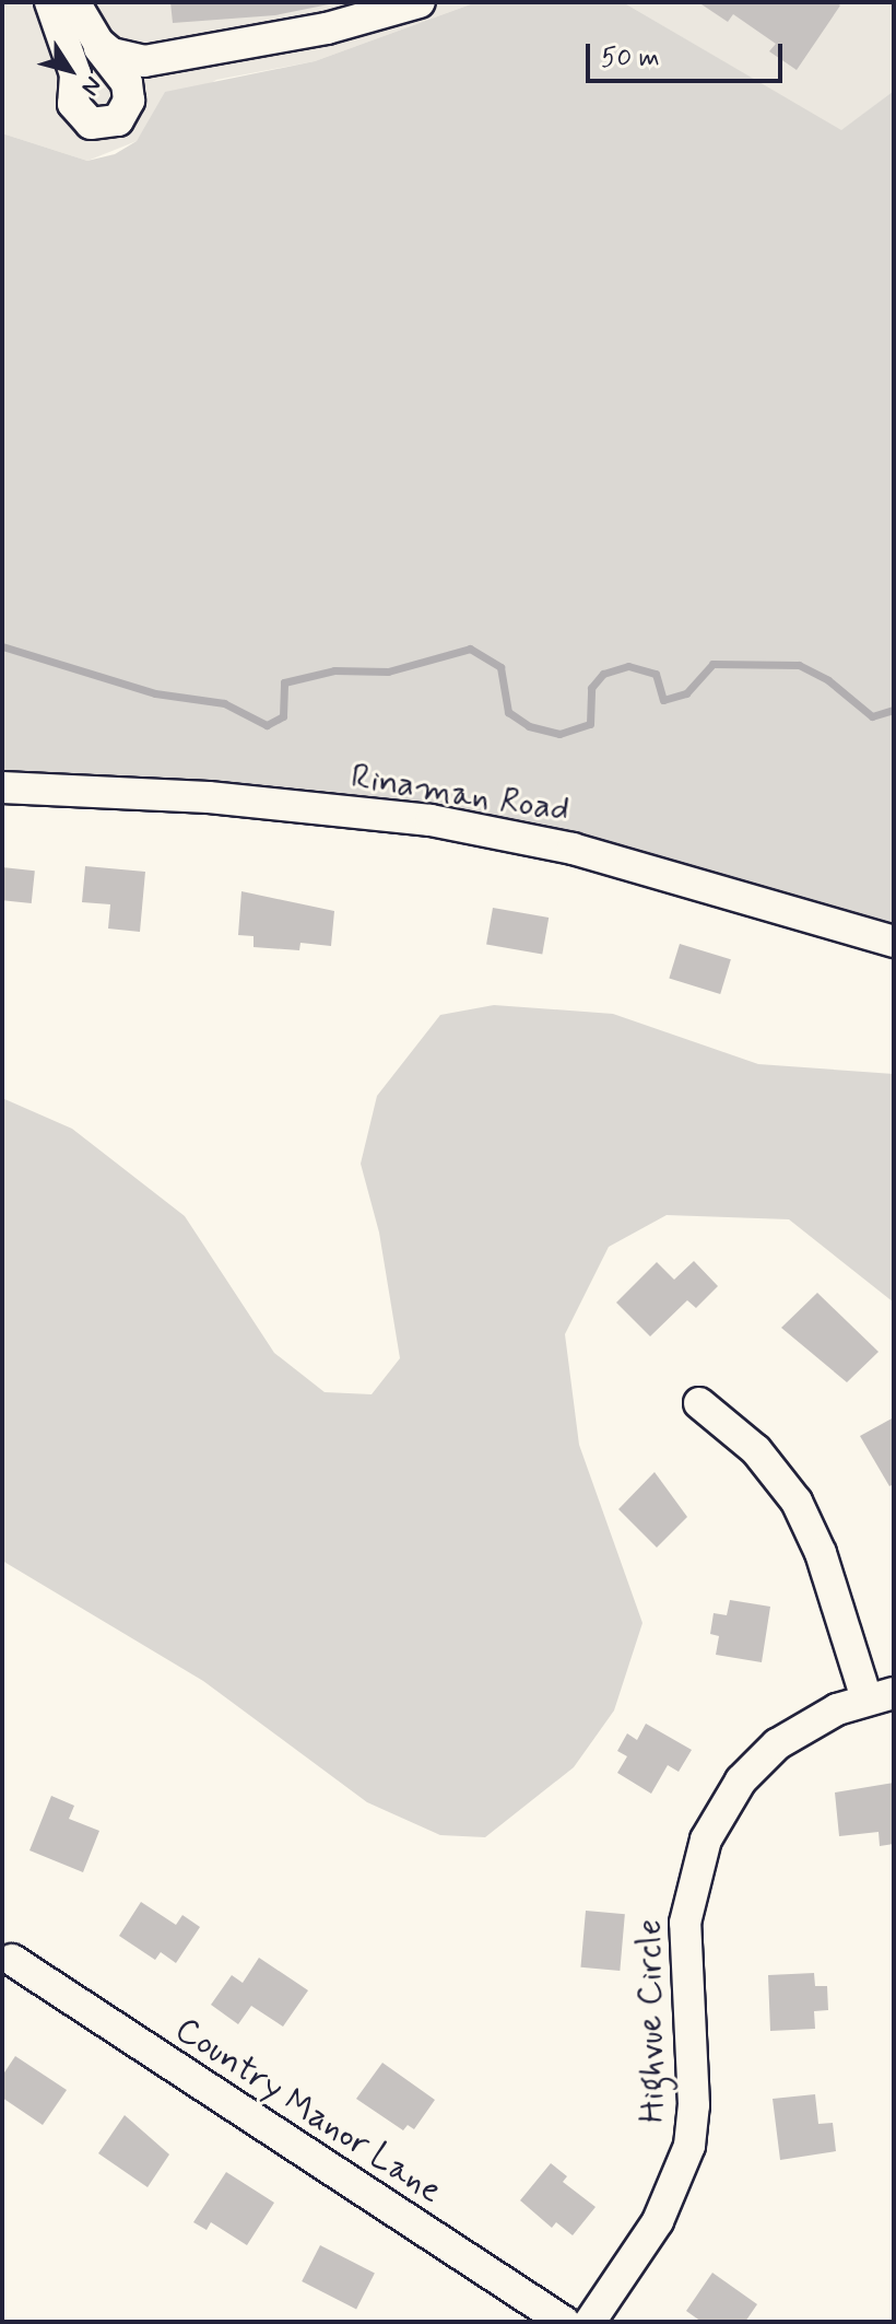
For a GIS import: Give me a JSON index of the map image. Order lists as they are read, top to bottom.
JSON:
{
  "streets": {
    "street": ["Rinaman Road", "Highvue Circle", "Country Manor Lane"]
  },
  "scale_bar": "50 m",
  "north": "bottom right"
}
